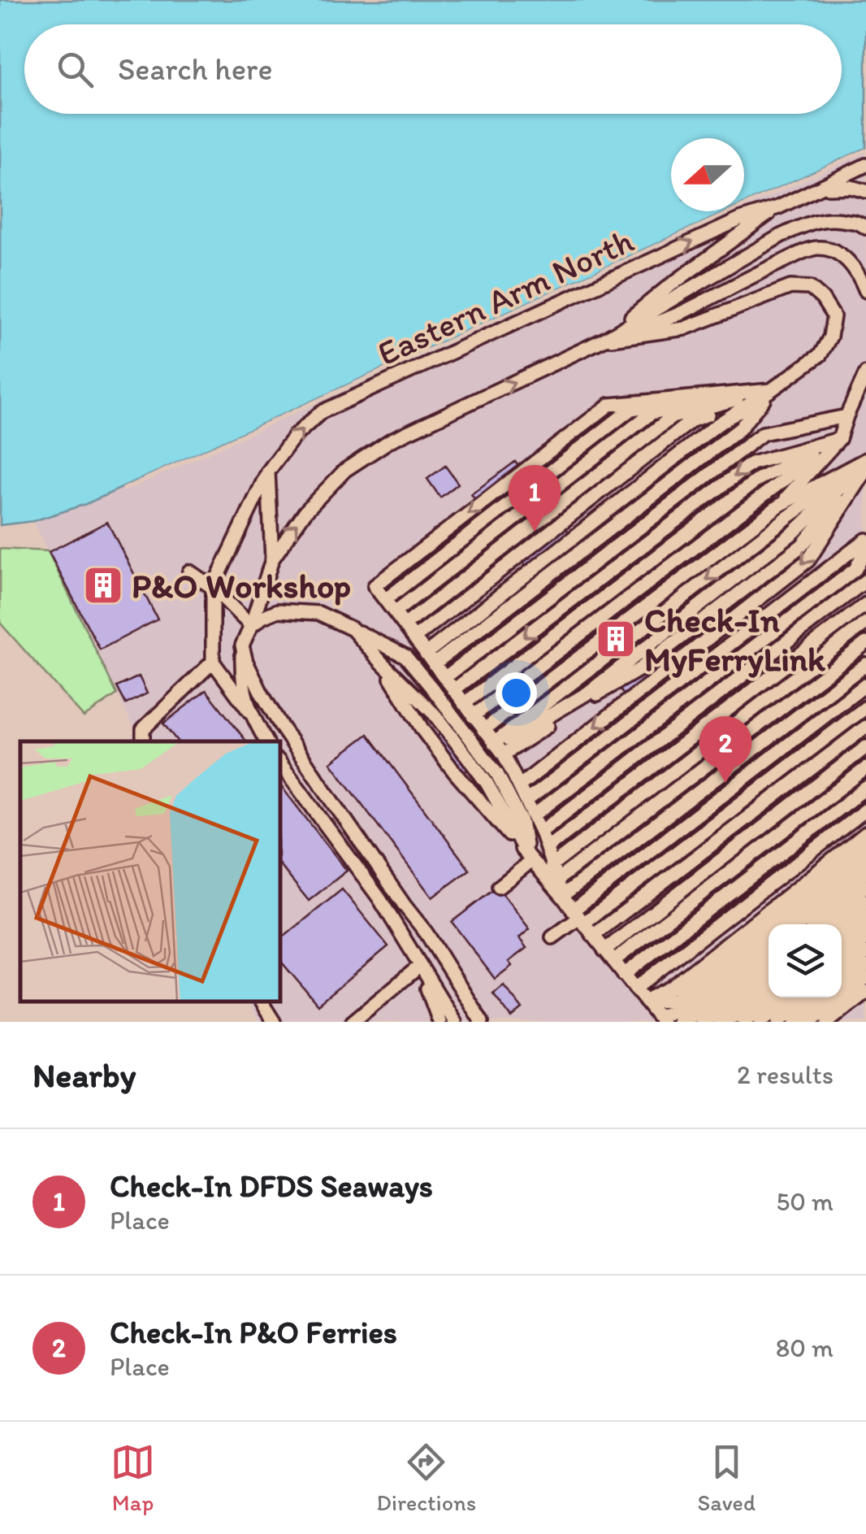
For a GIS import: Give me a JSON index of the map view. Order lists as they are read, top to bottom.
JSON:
{
  "streets": {
    "lane": ["Eastern Arm North"]
  },
  "places": {
    "building": ["P&O Workshop", "Check-In MyFerryLink"]
  },
  "north": "left",
  "page": {
    "search": "Search here",
    "pins": ["1", "2"],
    "heading": ["Nearby", "2 results"],
    "list": [
      {
        "mark": "1",
        "name": "Check-In DFDS Seaways",
        "note": "Place",
        "value": "50 m"
      },
      {
        "mark": "2",
        "name": "Check-In P&O Ferries",
        "note": "Place",
        "value": "80 m"
      }
    ],
    "nav": ["Map", "Directions", "Saved"]
  }
}
